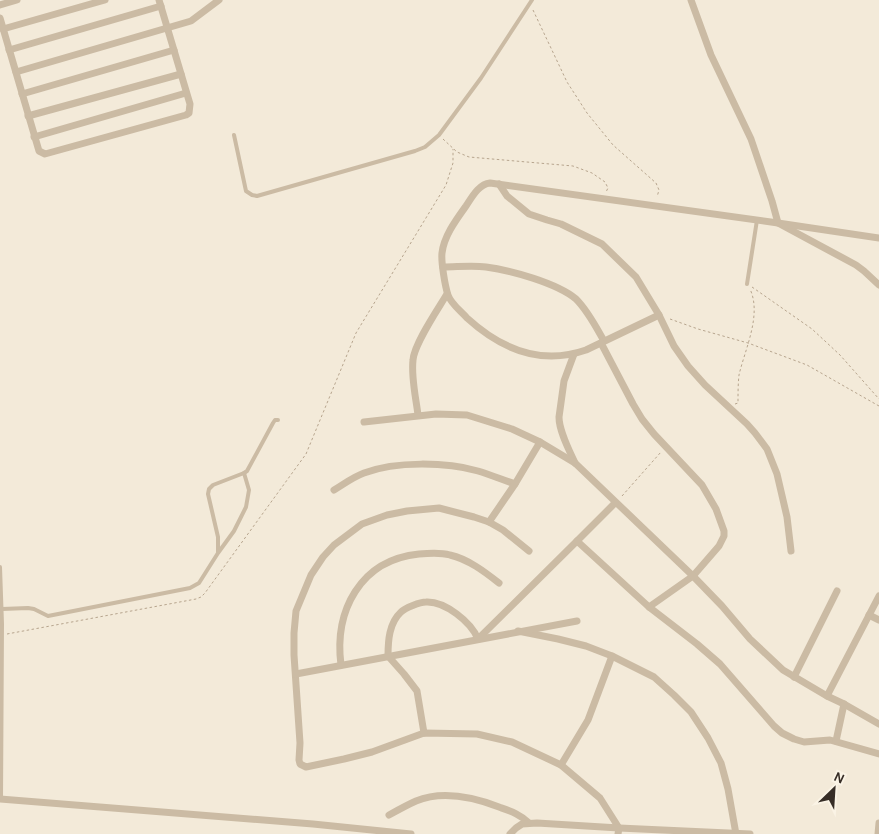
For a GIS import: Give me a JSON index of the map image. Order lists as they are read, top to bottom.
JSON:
{
  "north": "top right"
}
